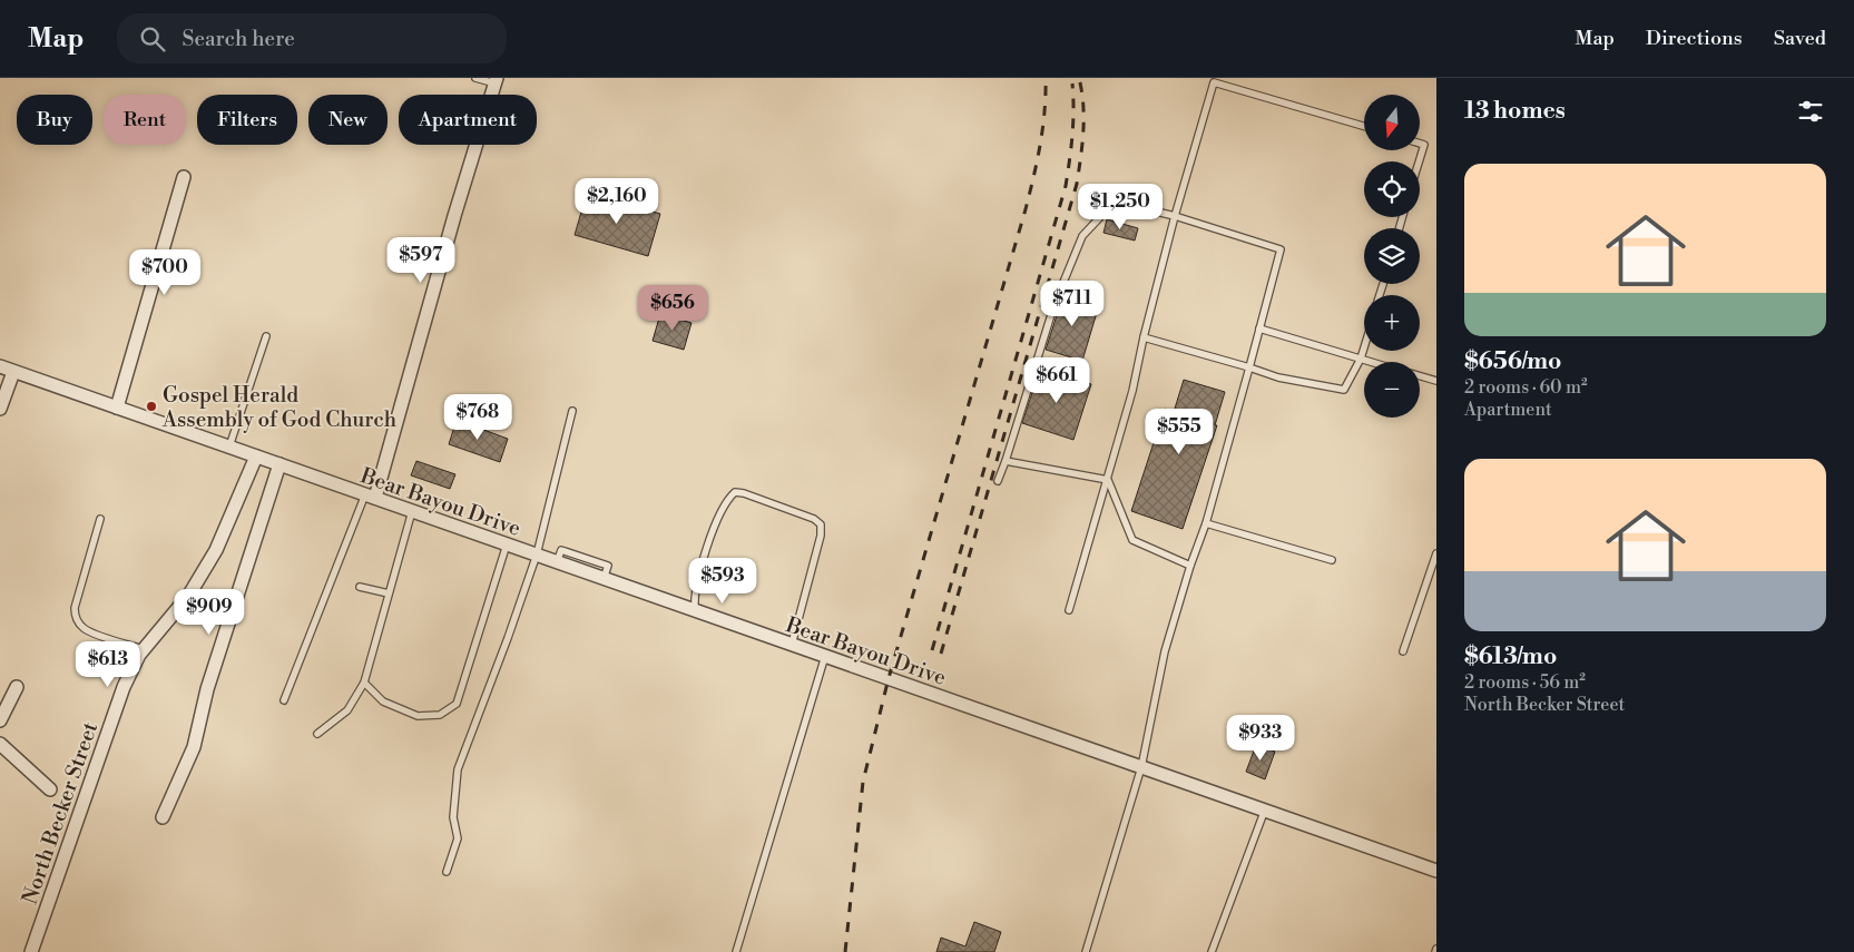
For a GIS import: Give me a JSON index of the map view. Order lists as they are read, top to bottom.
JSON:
{
  "streets": {
    "street": ["Bear Bayou Drive", "North Becker Street"]
  },
  "crossings": [
    ["Bear Bayou Drive", "North Becker Street"]
  ],
  "places": ["Gospel Herald Assembly of God Church"],
  "north": "bottom",
  "page": {
    "header": "Map",
    "search": "Search here",
    "nav": ["Map", "Directions", "Saved"],
    "heading": "13 homes",
    "map_buttons": ["+", "−"],
    "chip": [
      "Buy",
      "Rent",
      "Filters",
      "New",
      "Apartment"
    ],
    "list": [
      {
        "name": "$656/mo",
        "note": "2 rooms · 60 m² · Apartment"
      },
      {
        "name": "$613/mo",
        "note": "2 rooms · 56 m² · North Becker Street"
      }
    ],
    "price": [
      "$2,160",
      "$1,250",
      "$597",
      "$700",
      "$711",
      "$656",
      "$661",
      "$768",
      "$555",
      "$593",
      "$909",
      "$613",
      "$933"
    ]
  }
}
